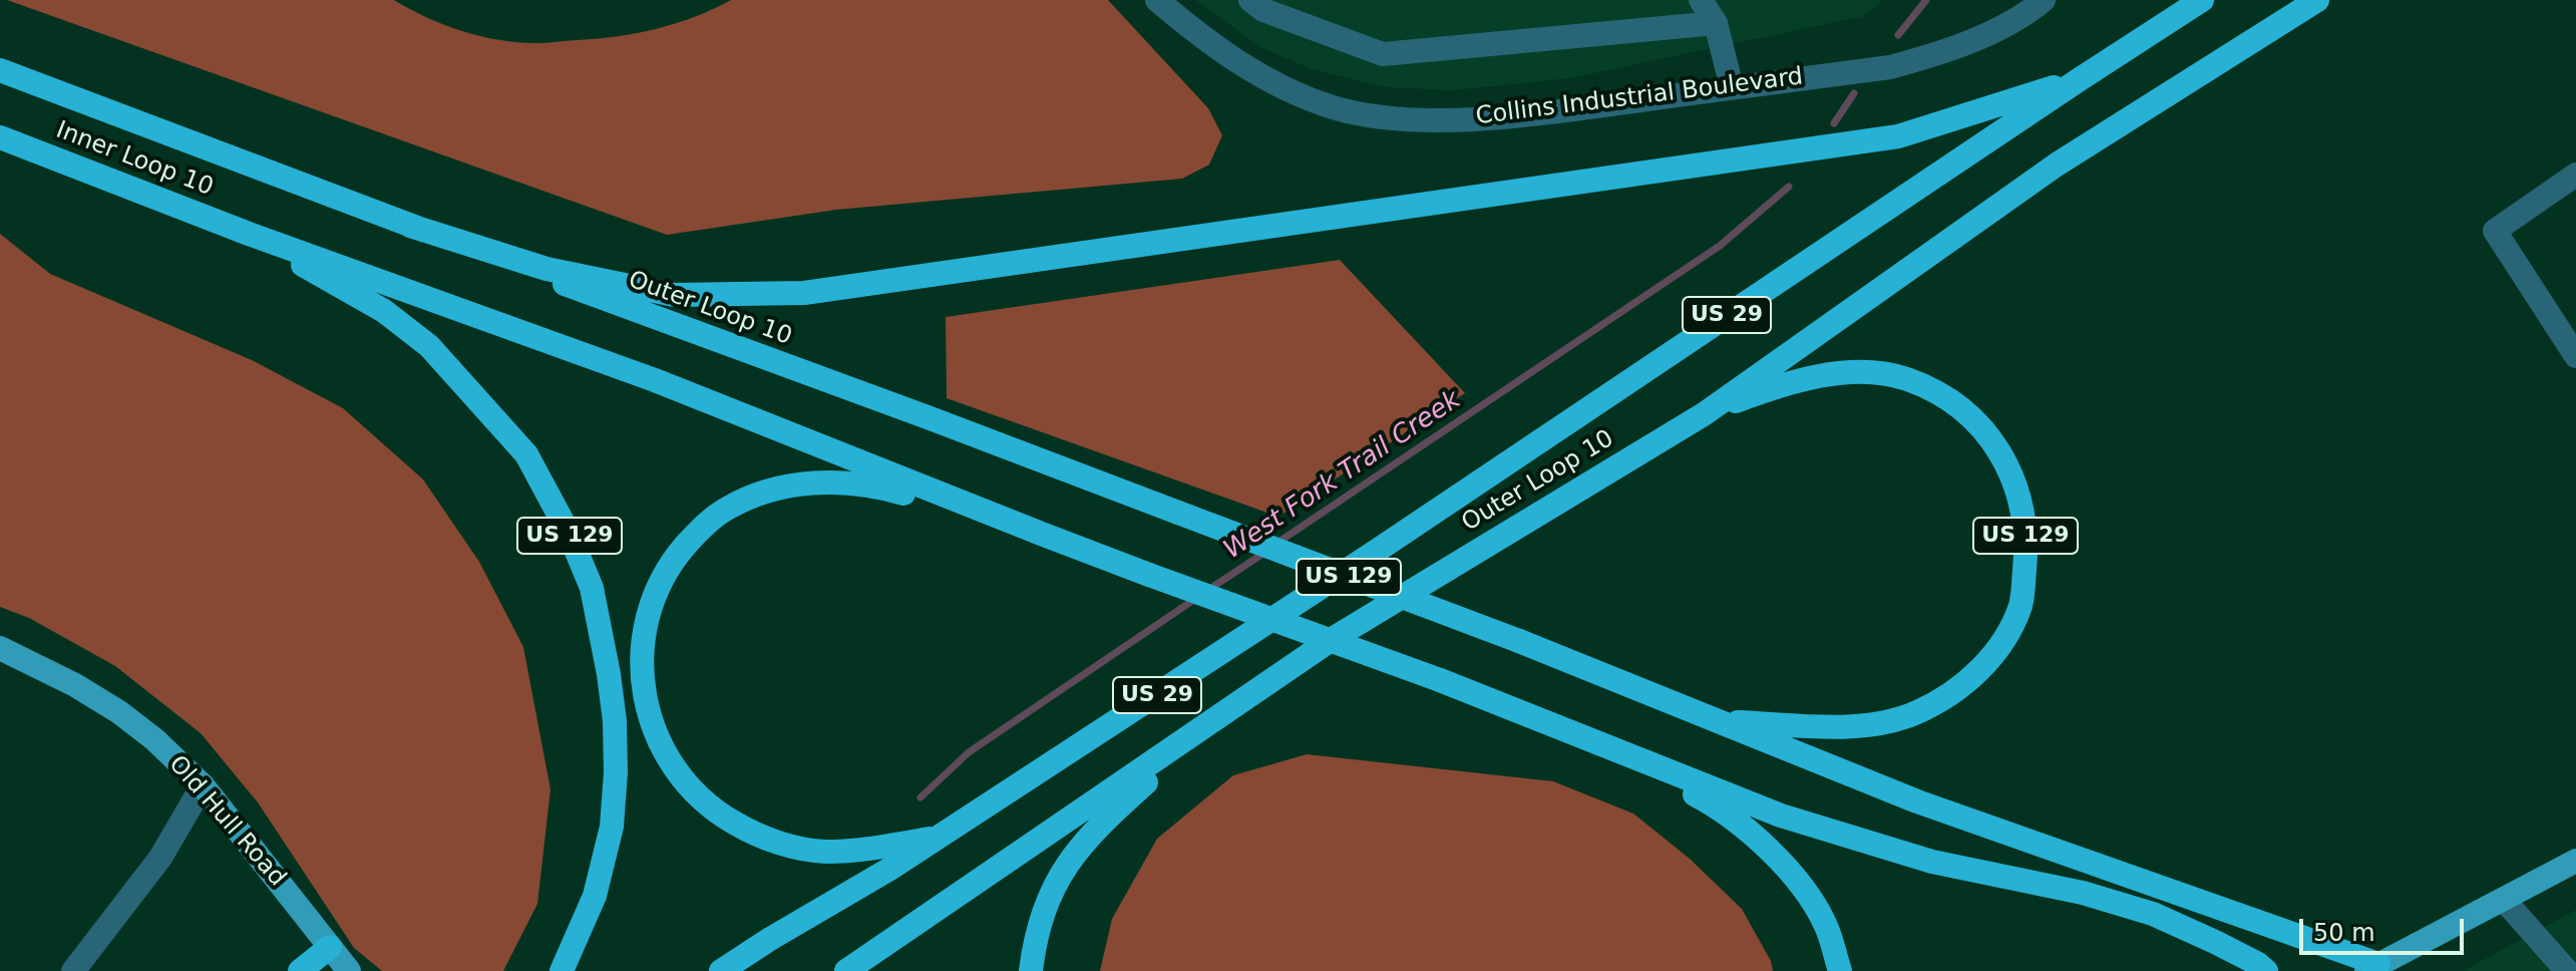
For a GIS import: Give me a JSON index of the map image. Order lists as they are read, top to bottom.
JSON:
{
  "streets": {
    "highway": [
      "Inner Loop 10",
      "Outer Loop 10",
      "US 29",
      "US 129"
    ],
    "main road": ["Old Hull Road"],
    "street": ["Collins Industrial Boulevard"]
  },
  "crossings": [
    ["Inner Loop 10", "US 129"],
    ["Outer Loop 10", "US 29"],
    ["Outer Loop 10", "US 129"],
    ["US 29", "US 129"]
  ],
  "water": ["West Fork Trail Creek"],
  "scale_bar": "50 m"
}
